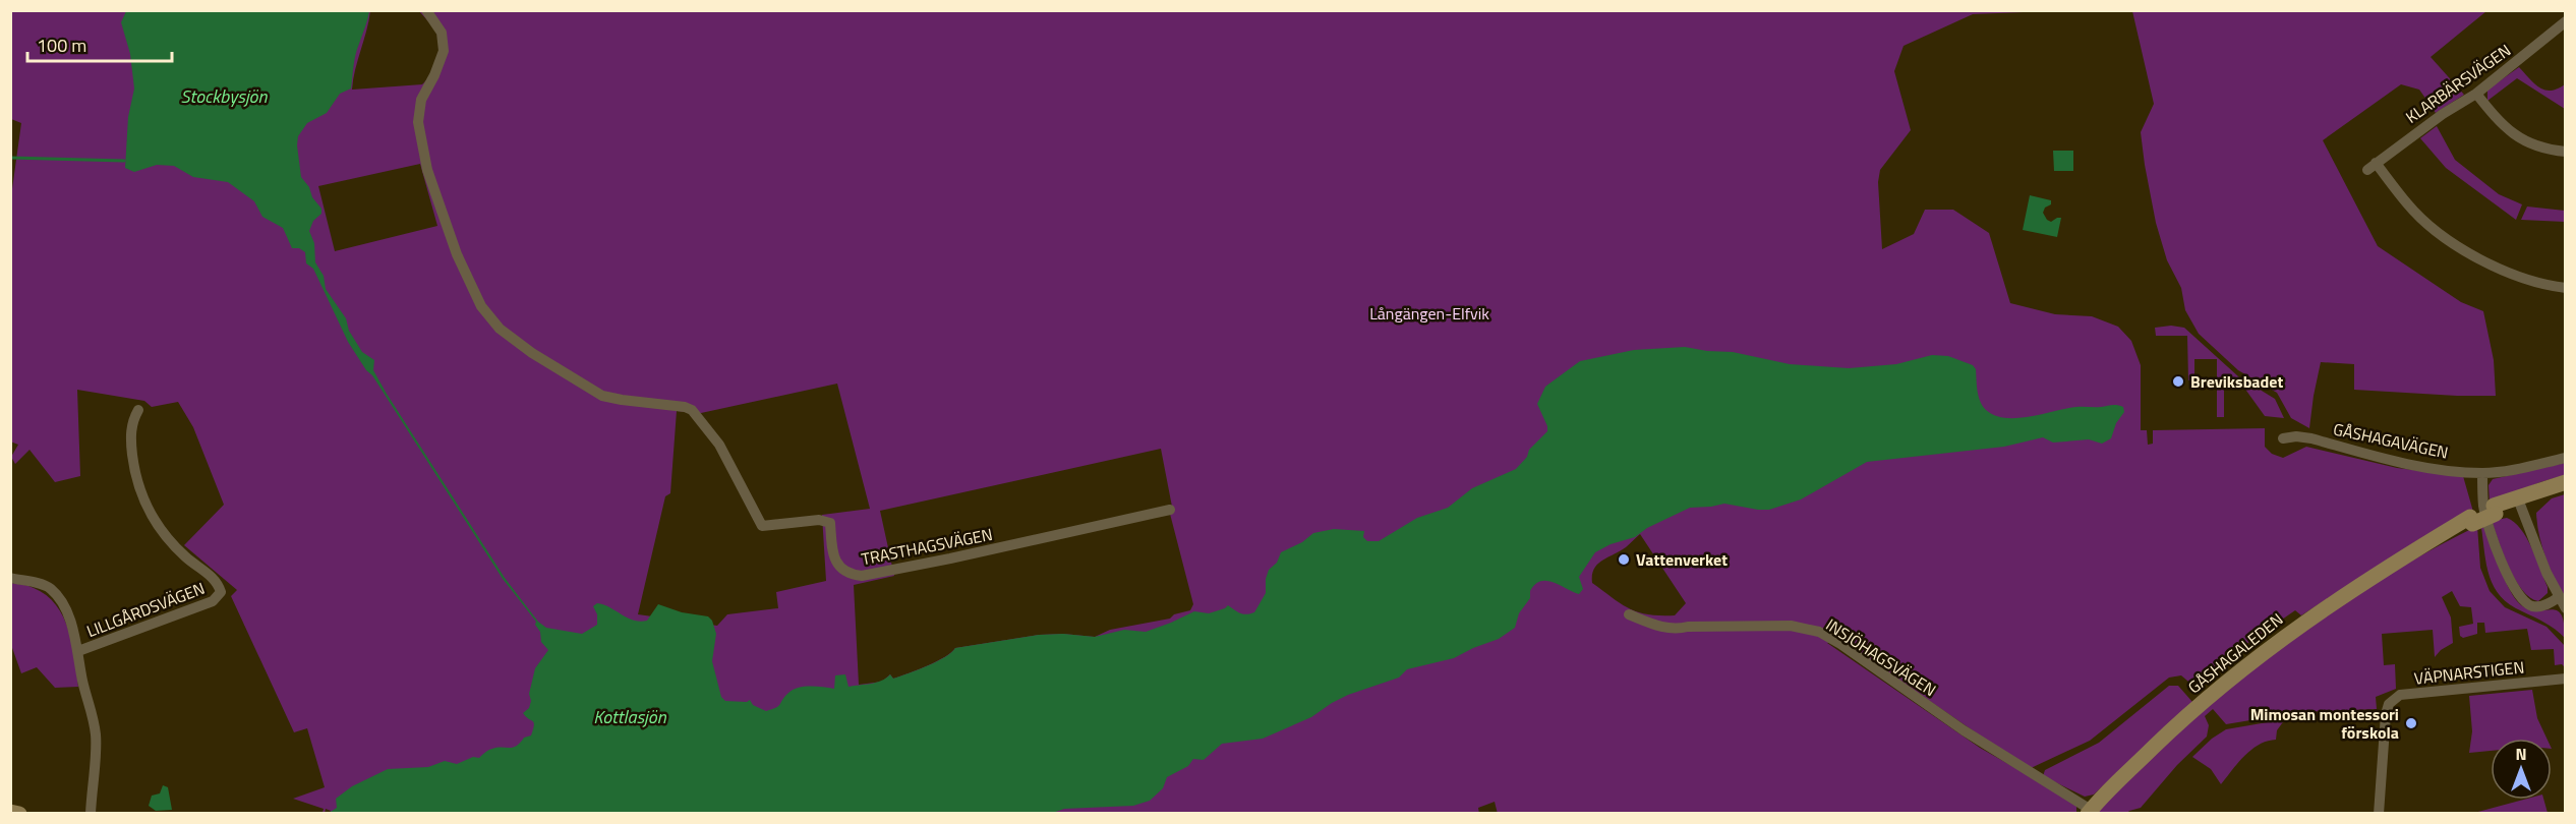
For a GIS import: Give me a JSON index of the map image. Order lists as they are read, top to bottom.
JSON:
{
  "streets": {
    "main road": ["GÅSHAGALEDEN"],
    "street": [
      "KLARBÄRSVÄGEN",
      "GÅSHAGAVÄGEN",
      "TRASTHAGSVÄGEN",
      "LILLGÅRDSVÄGEN",
      "INSJÖHAGSVÄGEN",
      "VÄPNARSTIGEN"
    ]
  },
  "crossings": [
    ["GÅSHAGALEDEN", "INSJÖHAGSVÄGEN"]
  ],
  "water": ["Stockbysjön", "Kottlasjön"],
  "parks": ["Långängen-Elfvik"],
  "places": ["Breviksbadet", "Vattenverket", "Mimosan montessori förskola"],
  "scale_bar": "100 m",
  "north": "top"
}
